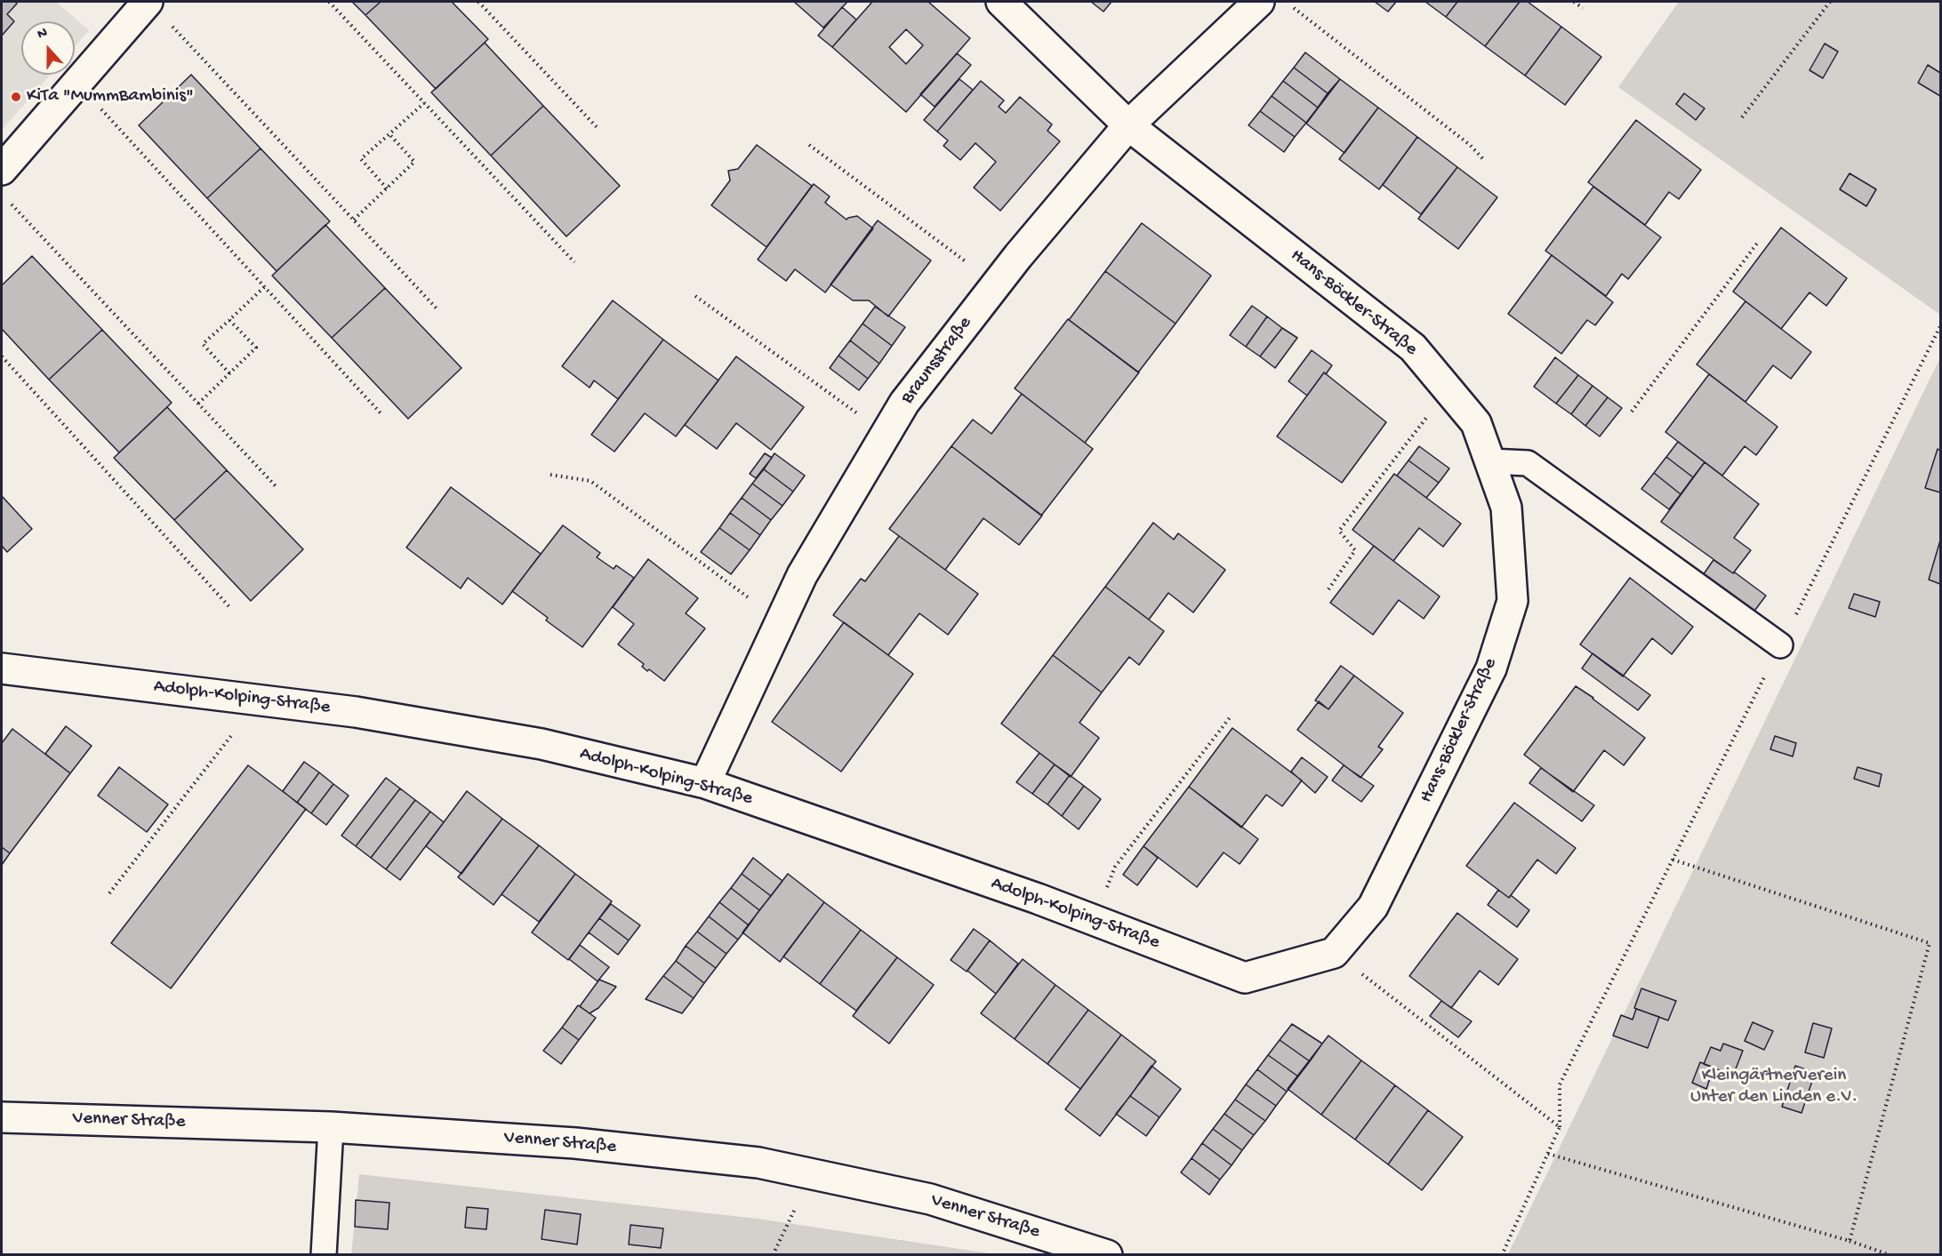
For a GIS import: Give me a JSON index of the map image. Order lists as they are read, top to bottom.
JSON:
{
  "streets": {
    "street": [
      "Hans-Böckler-Straße",
      "Braunsstraße",
      "Adolph-Kolping-Straße",
      "Venner Straße"
    ]
  },
  "crossings": [
    ["Hans-Böckler-Straße", "Braunsstraße"],
    ["Hans-Böckler-Straße", "Adolph-Kolping-Straße"],
    ["Braunsstraße", "Adolph-Kolping-Straße"]
  ],
  "parks": ["Kleingärtnerverein Unter den Linden e.V."],
  "places": ["KiTa \"MummBambinis\""],
  "north": "top"
}
